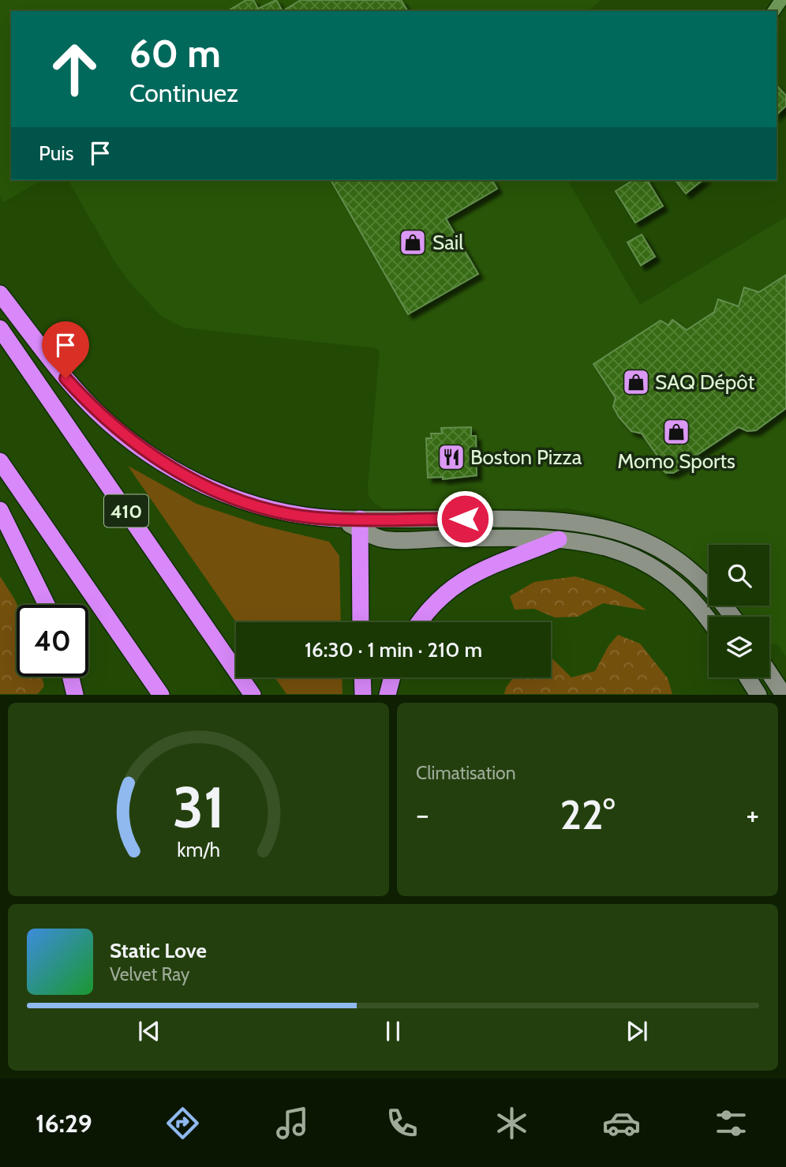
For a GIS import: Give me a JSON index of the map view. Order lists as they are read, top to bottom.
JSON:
{
  "streets": {
    "highway": ["410"]
  },
  "places": {
    "shop": ["Sail", "SAQ Dépôt", "Momo Sports"],
    "restaurant": ["Boston Pizza"]
  },
  "page": {
    "turn": ["60 m", "Continuez"],
    "then": "Puis",
    "limit": "40",
    "trip": "16:30 · 1 min · 210 m",
    "tile": "Climatisation",
    "heat": ["−", "22°", "+"],
    "song": ["Static Love", "Velvet Ray"],
    "tabs": "16:29",
    "gauge": ["31", "km/h"]
  }
}
